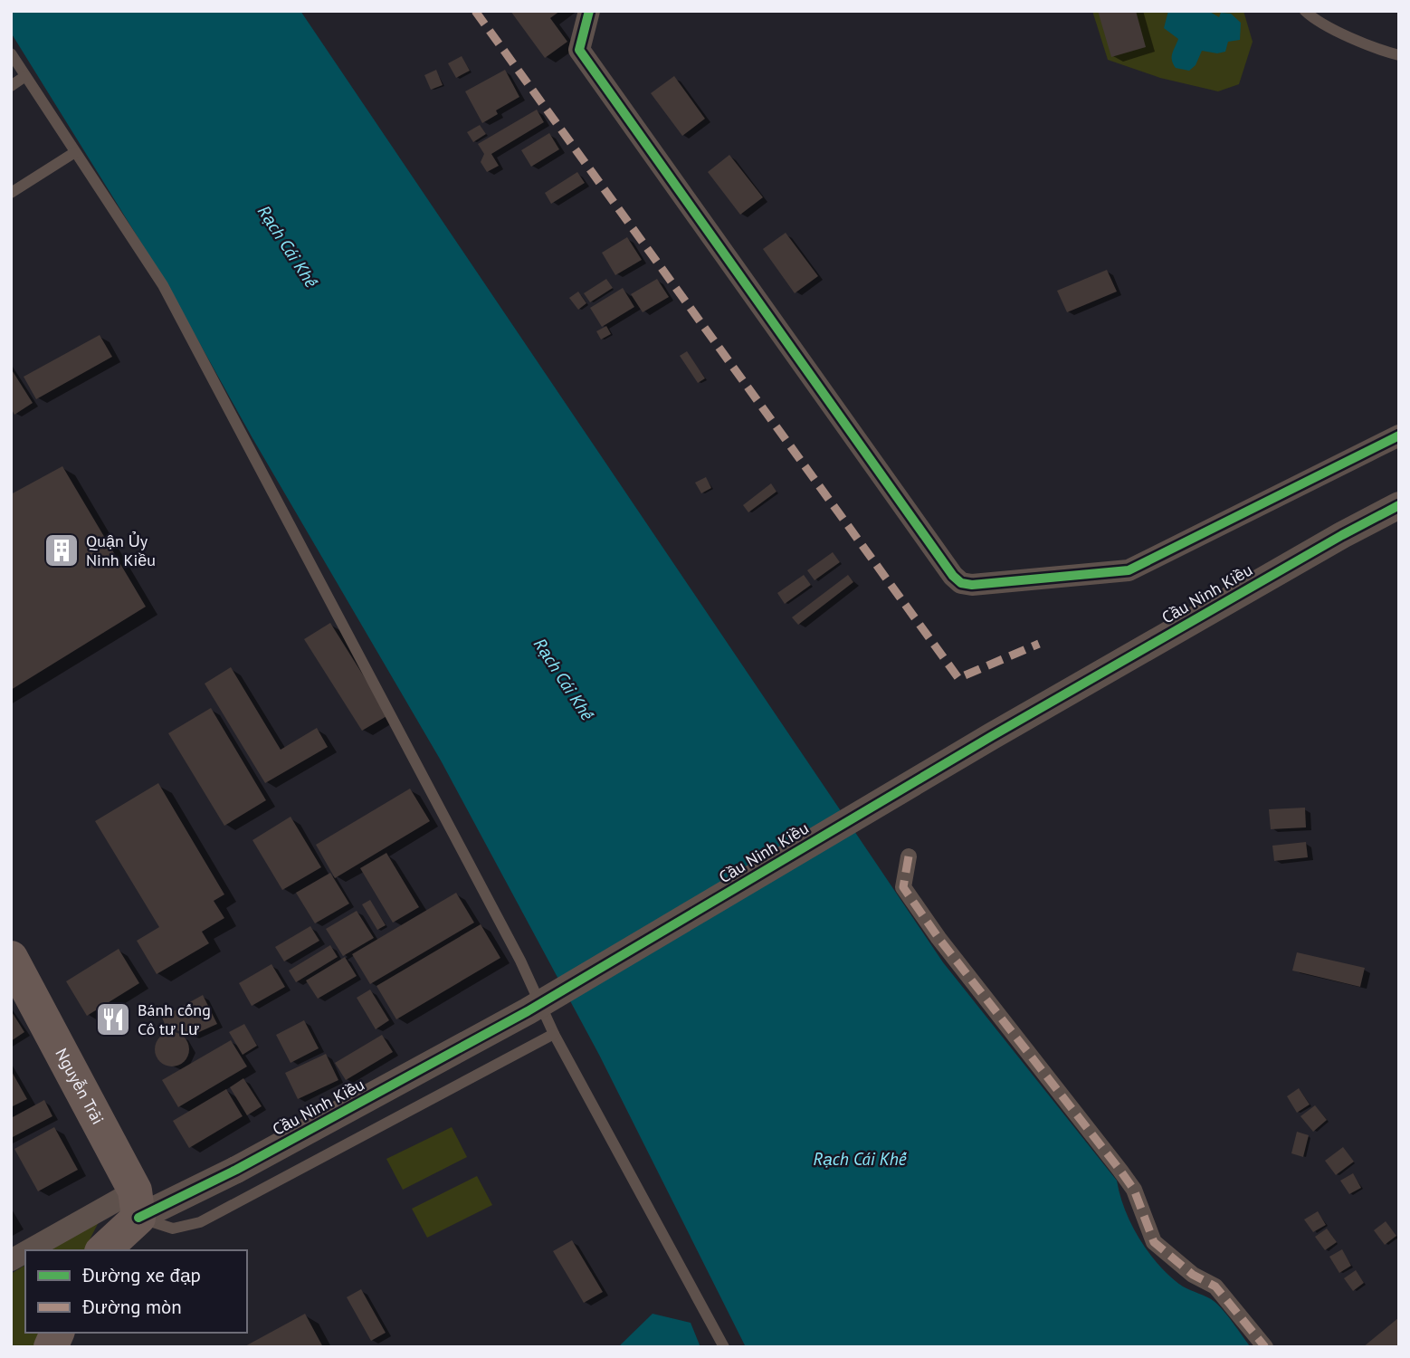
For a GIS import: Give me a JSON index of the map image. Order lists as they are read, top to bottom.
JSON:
{
  "streets": {
    "main road": ["Nguyễn Trãi"],
    "street": ["Cầu Ninh Kiều"]
  },
  "crossings": [
    ["Cầu Ninh Kiều", "Nguyễn Trãi"]
  ],
  "water": ["Rạch Cái Khế"],
  "places": {
    "building": ["Quận Ủy Ninh Kiều"],
    "restaurant": ["Bánh cống Cô tư Lư"]
  },
  "legend": ["Đường xe đạp", "Đường mòn"]
}
